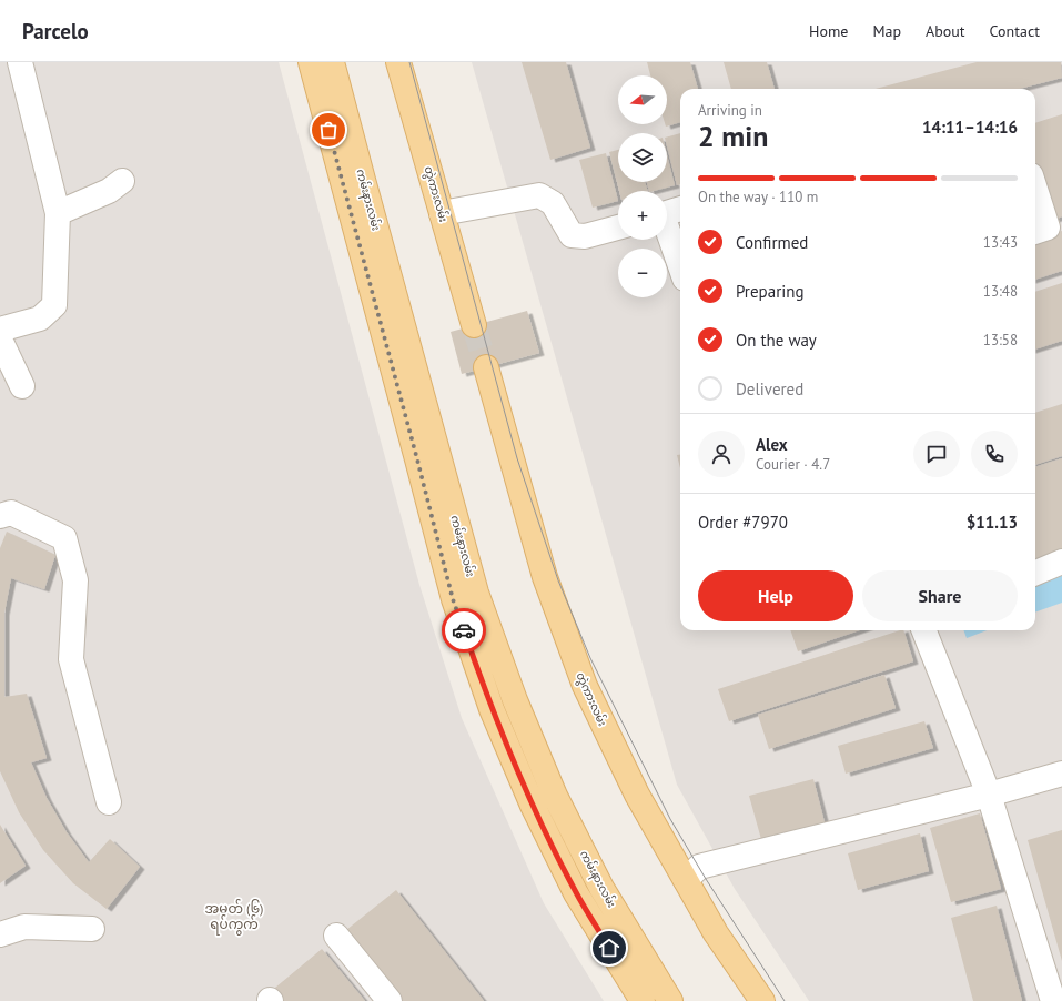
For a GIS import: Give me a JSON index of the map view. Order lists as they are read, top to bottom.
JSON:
{
  "streets": {
    "main road": ["တွဲကားလမ်း", "ကမ်းနားလမ်း"]
  },
  "districts": ["အမှတ် (၆) ရပ်ကွက်"],
  "north": "left",
  "page": {
    "header": "Parcelo",
    "nav": [
      "Home",
      "Map",
      "About",
      "Contact"
    ],
    "map_buttons": ["+", "−"],
    "heading": ["2 min", "Arriving in", "14:11–14:16"],
    "panel": [
      "Alex",
      "Courier · 4.7",
      "Order #7970",
      "$11.13"
    ],
    "bar": "On the way · 110 m",
    "list": [
      ["Confirmed", "13:43"],
      ["Preparing", "13:48"],
      ["On the way", "13:58"],
      "Delivered"
    ],
    "buttons": ["Help", "Share"]
  }
}
